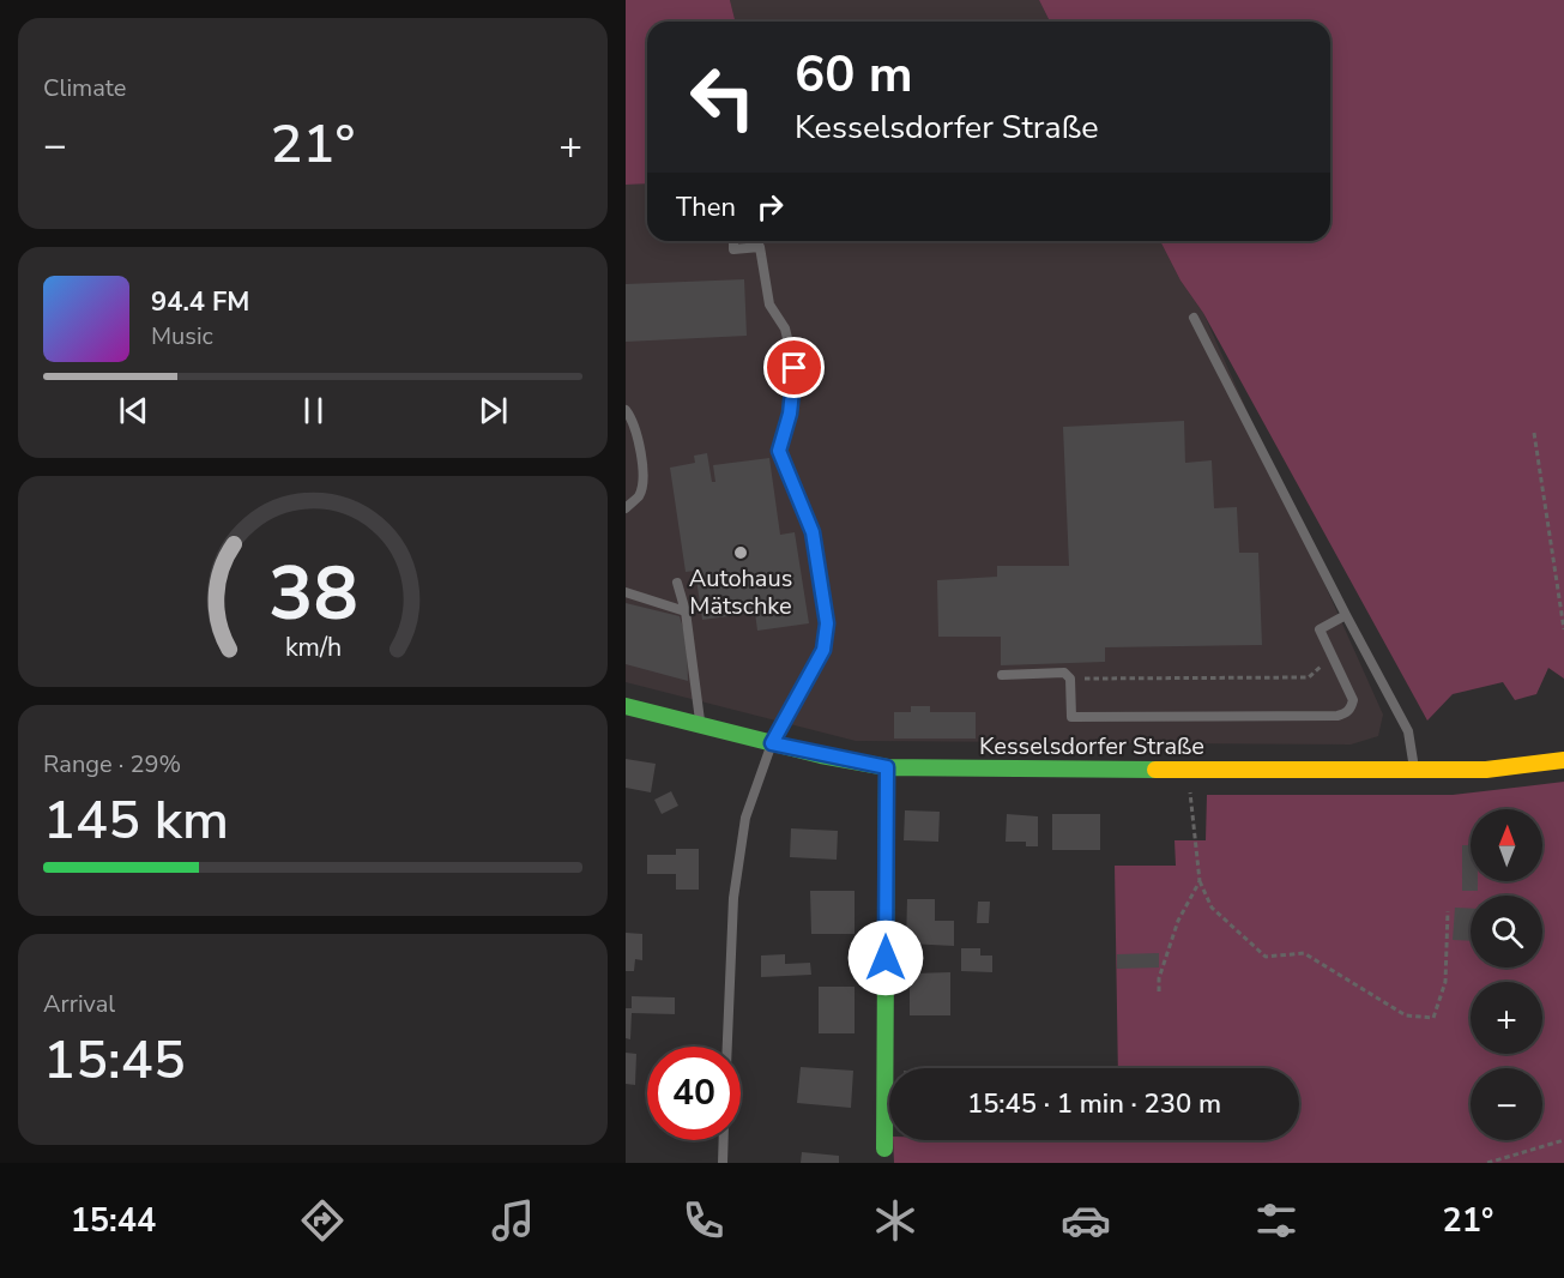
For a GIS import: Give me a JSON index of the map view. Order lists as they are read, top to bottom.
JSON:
{
  "streets": {
    "main road": ["Kesselsdorfer Straße"]
  },
  "places": ["Autohaus Mätschke"],
  "north": "top",
  "page": {
    "tile": [
      "Climate",
      ["Range · 29%", "145 km"],
      ["Arrival", "15:45"]
    ],
    "turn": ["60 m", "Kesselsdorfer Straße"],
    "heat": ["−", "21°", "+"],
    "then": "Then",
    "song": ["94.4 FM", "Music"],
    "map_buttons": ["+", "−"],
    "limit": "40",
    "trip": "15:45 · 1 min · 230 m",
    "tabs": ["15:44", "21°"],
    "gauge": ["38", "km/h"]
  }
}
